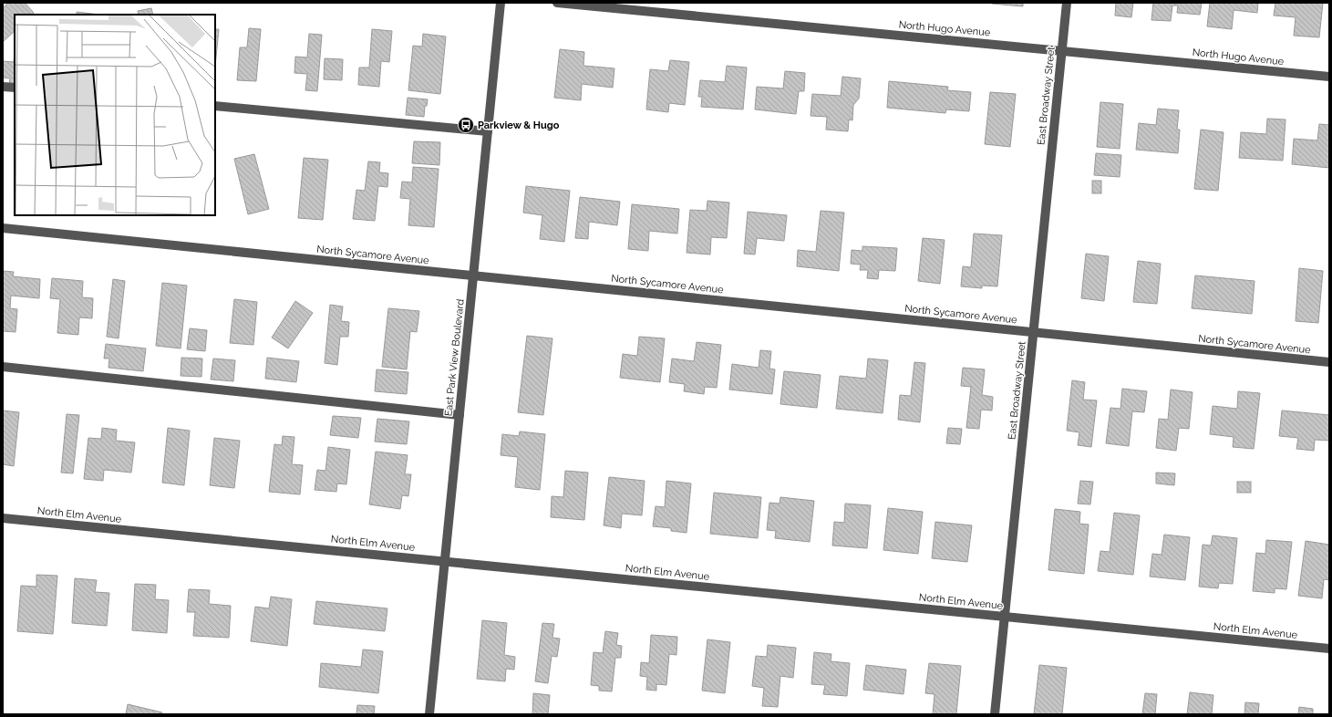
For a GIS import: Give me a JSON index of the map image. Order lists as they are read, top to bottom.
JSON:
{
  "streets": {
    "street": [
      "North Hugo Avenue",
      "East Broadway Street",
      "North Sycamore Avenue",
      "East Park View Boulevard",
      "North Elm Avenue"
    ]
  },
  "crossings": [
    ["North Hugo Avenue", "East Broadway Street"],
    ["East Broadway Street", "North Sycamore Avenue"],
    ["East Broadway Street", "North Elm Avenue"],
    ["North Sycamore Avenue", "East Park View Boulevard"],
    ["East Park View Boulevard", "North Elm Avenue"]
  ],
  "places": {
    "bus stop": ["Parkview & Hugo"]
  }
}
